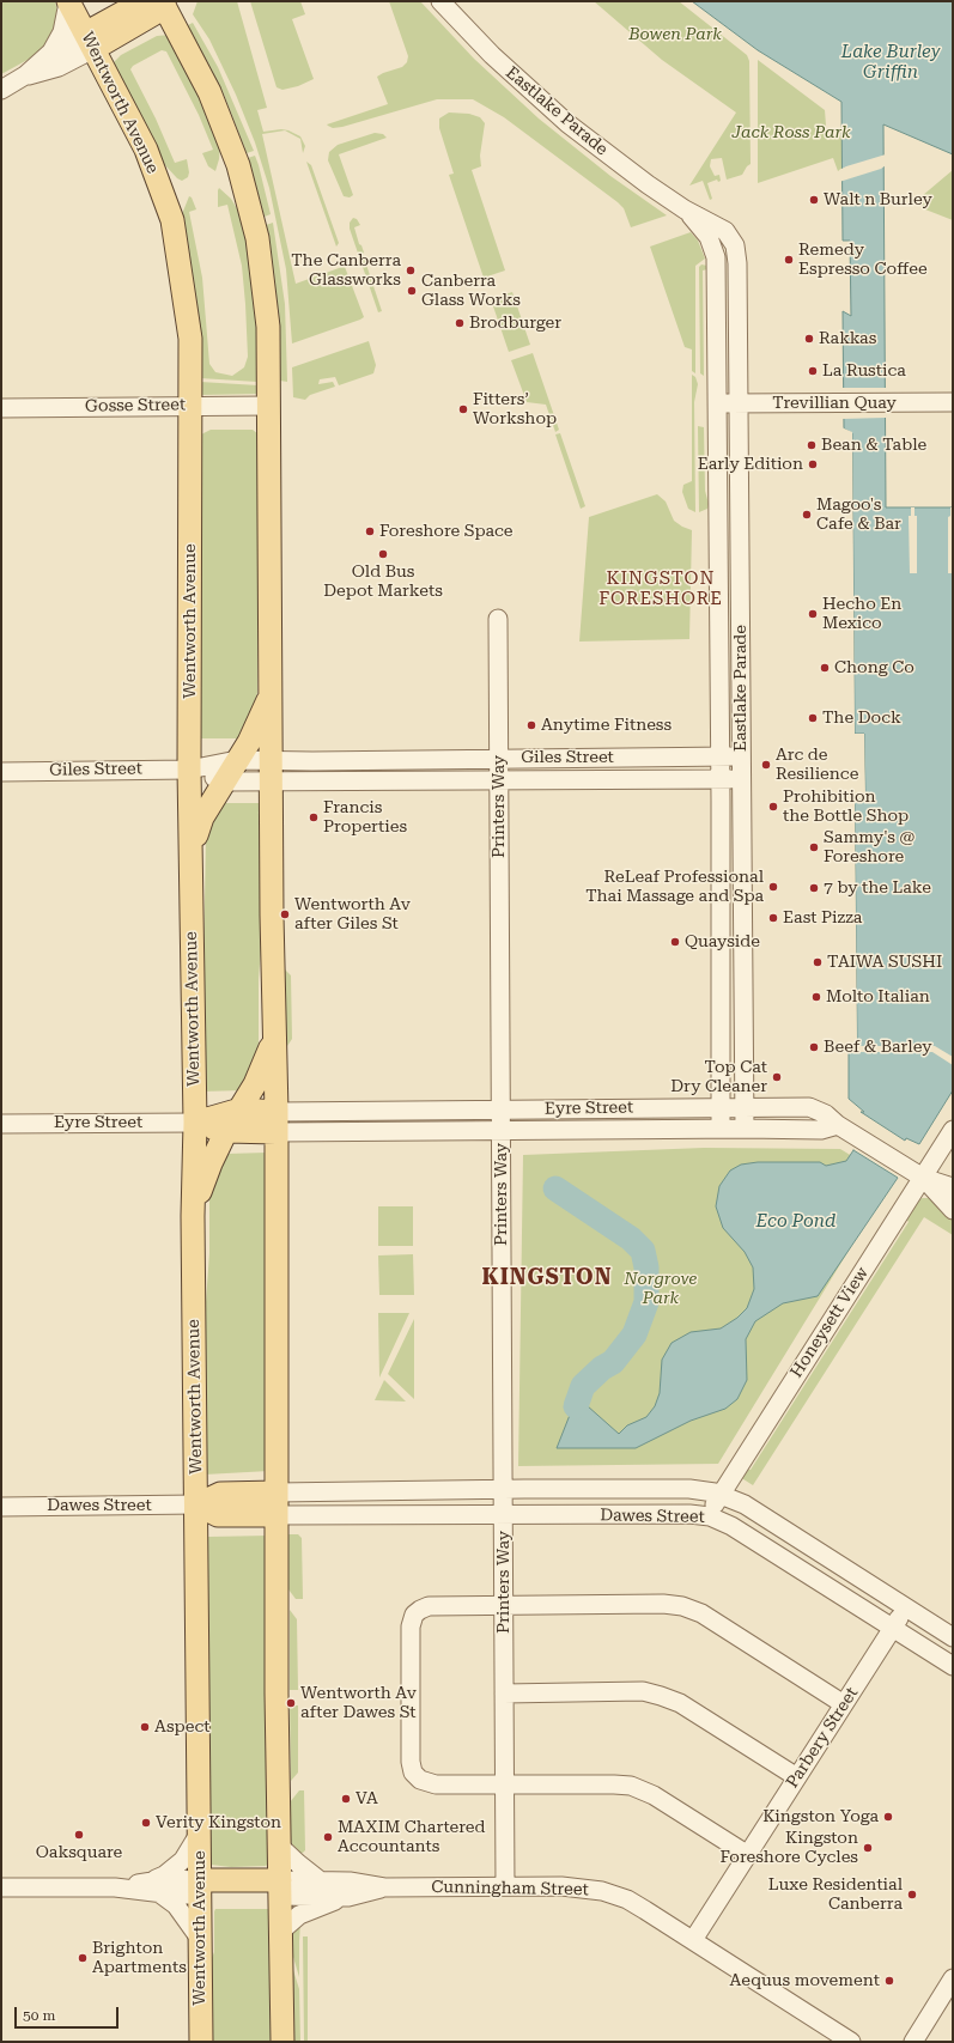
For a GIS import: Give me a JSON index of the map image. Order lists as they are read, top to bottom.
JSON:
{
  "streets": {
    "main road": ["Wentworth Avenue", "Eyre Street", "Cunningham Street"],
    "street": [
      "Eastlake Parade",
      "Trevillian Quay",
      "Gosse Street",
      "Giles Street",
      "Printers Way",
      "Honeysett View",
      "Dawes Street",
      "Parbery Street"
    ]
  },
  "crossings": [
    ["Wentworth Avenue", "Gosse Street"],
    ["Wentworth Avenue", "Giles Street"],
    ["Wentworth Avenue", "Eyre Street"],
    ["Wentworth Avenue", "Dawes Street"],
    ["Wentworth Avenue", "Cunningham Street"],
    ["Eastlake Parade", "Trevillian Quay"],
    ["Eastlake Parade", "Giles Street"],
    ["Eastlake Parade", "Eyre Street"],
    ["Giles Street", "Printers Way"],
    ["Printers Way", "Eyre Street"],
    ["Printers Way", "Dawes Street"],
    ["Printers Way", "Cunningham Street"],
    ["Eyre Street", "Honeysett View"],
    ["Honeysett View", "Dawes Street"],
    ["Dawes Street", "Parbery Street"],
    ["Parbery Street", "Cunningham Street"]
  ],
  "districts": ["KINGSTON FORESHORE", "KINGSTON"],
  "water": ["Lake Burley Griffin", "Eco Pond"],
  "parks": ["Bowen Park", "Jack Ross Park", "Norgrove Park"],
  "places": [
    "Walt n Burley",
    "Remedy Espresso Coffee",
    "The Canberra Glassworks",
    "Canberra Glass Works",
    "Brodburger",
    "Rakkas",
    "La Rustica",
    "Fitters’ Workshop",
    "Bean & Table",
    "Early Edition",
    "Magoo's Cafe & Bar",
    "Foreshore Space",
    "Old Bus Depot Markets",
    "Hecho En Mexico",
    "Chong Co",
    "The Dock",
    "Anytime Fitness",
    "Arc de Resilience",
    "Prohibition the Bottle Shop",
    "Francis Properties",
    "Sammy's @ Foreshore",
    "ReLeaf Professional Thai Massage and Spa",
    "7 by the Lake",
    "Wentworth Av after Giles St",
    "East Pizza",
    "Quayside",
    "TAIWA SUSHI",
    "Molto Italian",
    "Beef & Barley",
    "Top Cat Dry Cleaner",
    "Wentworth Av after Dawes St",
    "Aspect",
    "VA",
    "Kingston Yoga",
    "Verity Kingston",
    "Oaksquare",
    "MAXIM Chartered Accountants",
    "Kingston Foreshore Cycles",
    "Luxe Residential Canberra",
    "Brighton Apartments",
    "Aequus movement"
  ],
  "scale_bar": "50 m"
}
